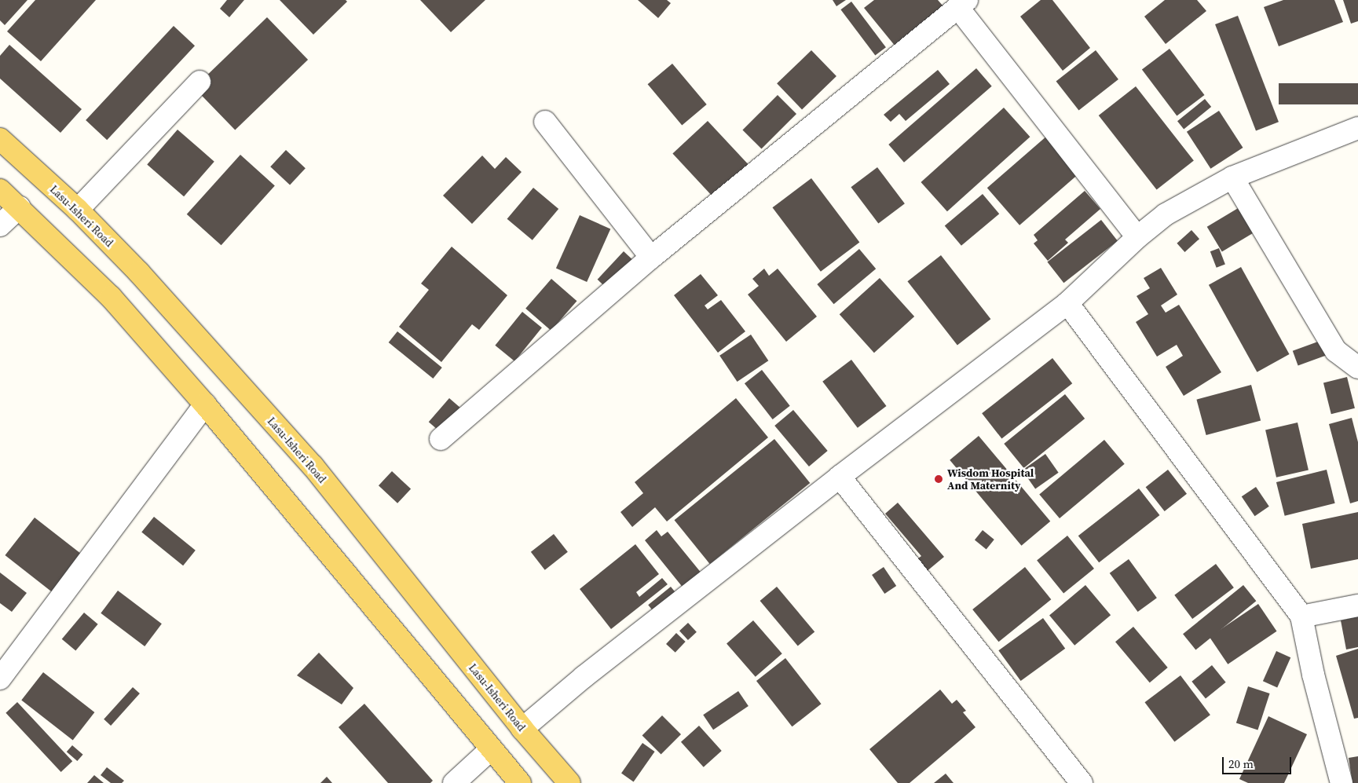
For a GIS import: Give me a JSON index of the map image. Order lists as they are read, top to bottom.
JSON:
{
  "streets": {
    "main road": ["Lasu-Isheri Road"]
  },
  "places": ["Wisdom Hospital And Maternity"],
  "scale_bar": "20 m"
}
